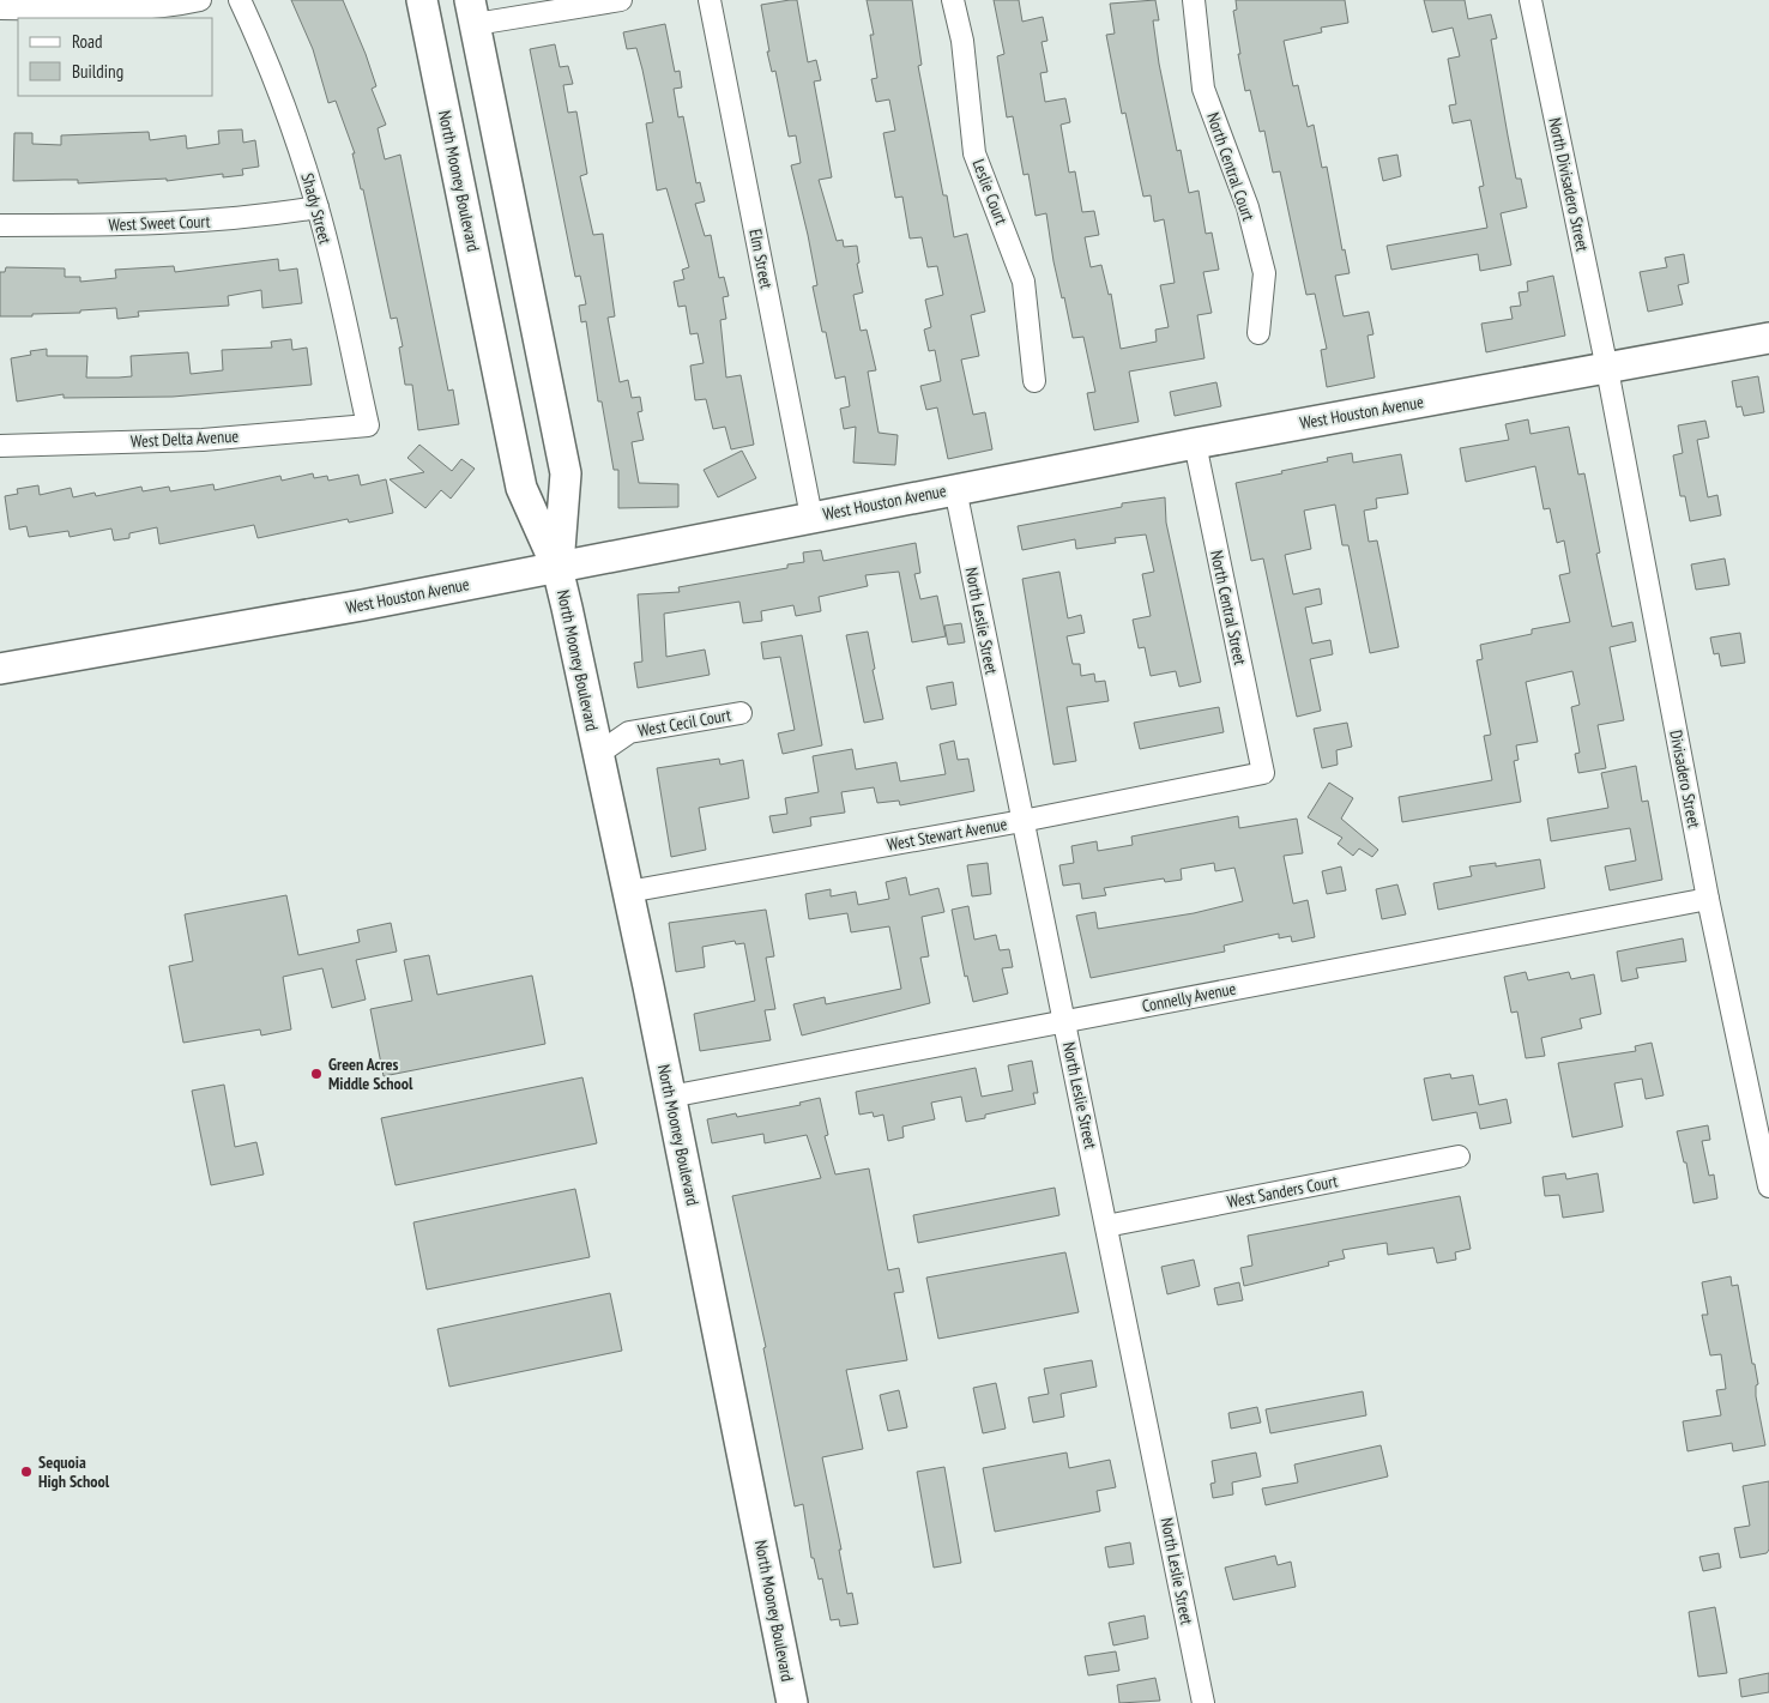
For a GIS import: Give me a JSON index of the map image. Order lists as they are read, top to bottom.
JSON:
{
  "streets": {
    "street": [
      "North Central Court",
      "North Mooney Boulevard",
      "North Divisadero Street",
      "Leslie Court",
      "Shady Street",
      "West Sweet Court",
      "Elm Street",
      "West Houston Avenue",
      "West Delta Avenue",
      "North Central Street",
      "North Leslie Street",
      "West Cecil Court",
      "Divisadero Street",
      "West Stewart Avenue",
      "Connelly Avenue",
      "West Sanders Court"
    ]
  },
  "crossings": [
    ["North Mooney Boulevard", "West Houston Avenue"],
    ["North Mooney Boulevard", "West Cecil Court"],
    ["North Mooney Boulevard", "West Stewart Avenue"],
    ["North Mooney Boulevard", "Connelly Avenue"],
    ["North Divisadero Street", "West Houston Avenue"],
    ["North Divisadero Street", "Divisadero Street"],
    ["Shady Street", "West Sweet Court"],
    ["Shady Street", "West Delta Avenue"],
    ["Elm Street", "West Houston Avenue"],
    ["West Houston Avenue", "North Central Street"],
    ["West Houston Avenue", "North Leslie Street"],
    ["West Houston Avenue", "Divisadero Street"],
    ["North Central Street", "West Stewart Avenue"],
    ["North Leslie Street", "West Stewart Avenue"],
    ["North Leslie Street", "Connelly Avenue"],
    ["North Leslie Street", "West Sanders Court"],
    ["Divisadero Street", "Connelly Avenue"]
  ],
  "places": ["Green Acres Middle School", "Sequoia High School"],
  "legend": ["Road", "Building"]
}
